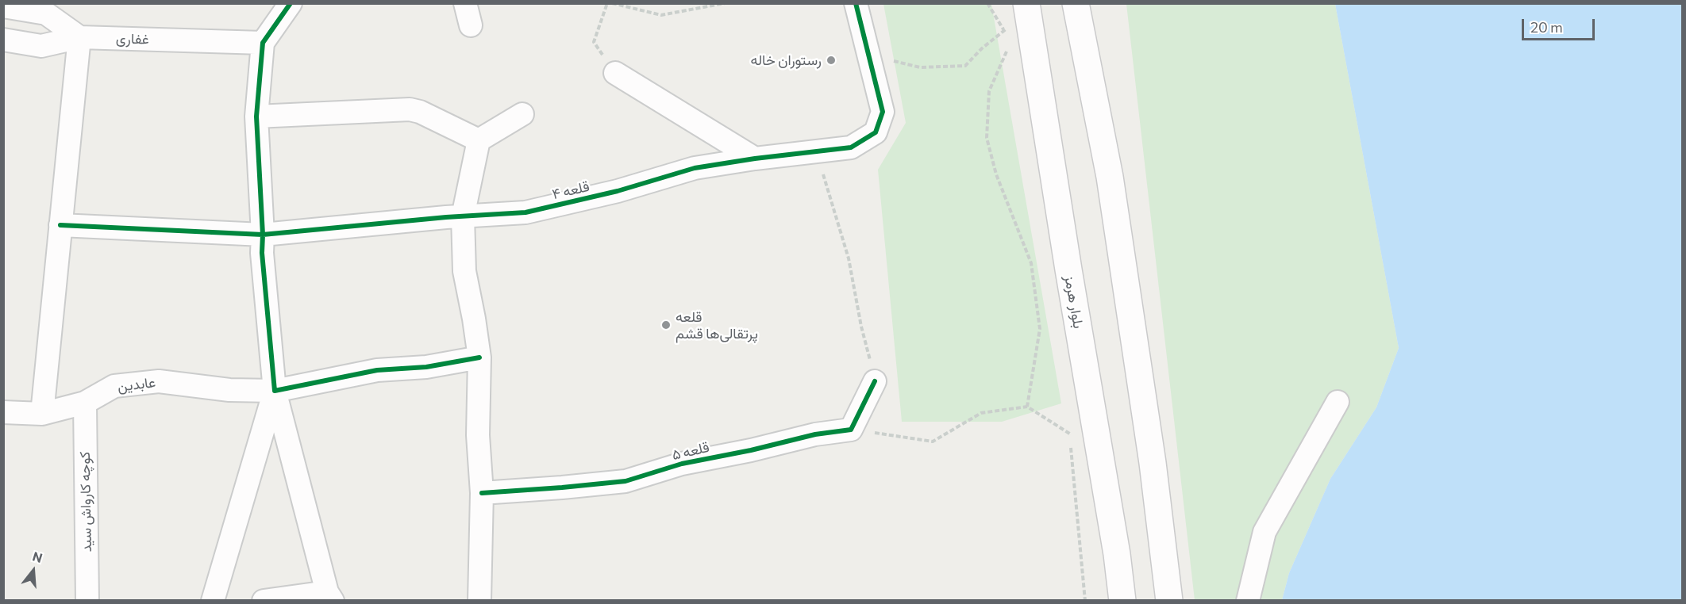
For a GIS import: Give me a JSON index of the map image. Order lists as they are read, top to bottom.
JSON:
{
  "streets": {
    "main road": ["بلوار هرمز"],
    "street": [
      "غفاری",
      "قلعه ۴",
      "عابدین",
      "قلعه ۵",
      "کوچه کارواش سید"
    ]
  },
  "crossings": [
    ["عابدین", "کوچه کارواش سید"]
  ],
  "places": ["رستوران خاله", "قلعه پرتقالی‌ها قشم"],
  "scale_bar": "20 m",
  "north": "top"
}
